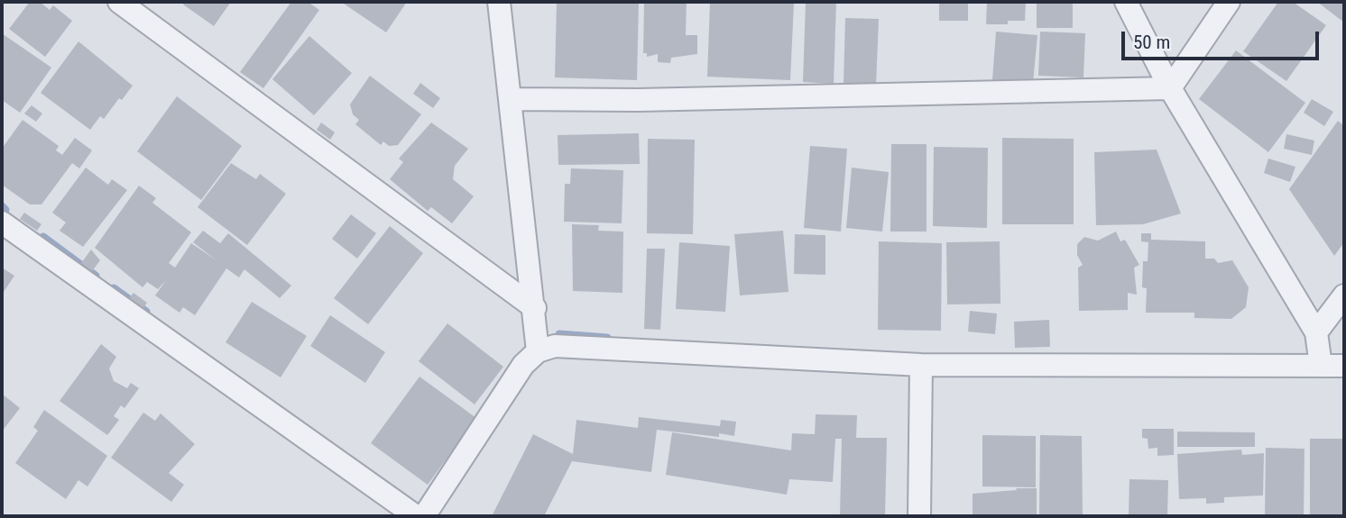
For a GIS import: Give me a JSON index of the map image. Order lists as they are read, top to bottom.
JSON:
{
  "scale_bar": "50 m"
}
